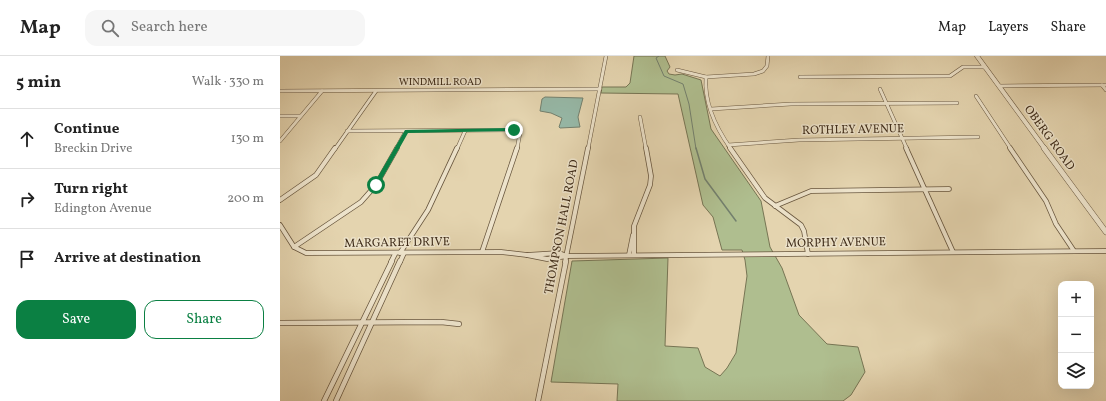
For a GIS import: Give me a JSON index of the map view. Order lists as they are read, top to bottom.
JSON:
{
  "streets": {
    "street": [
      "WINDMILL ROAD",
      "ROTHLEY AVENUE",
      "OBERG ROAD",
      "THOMPSON HALL ROAD",
      "MARGARET DRIVE",
      "MORPHY AVENUE"
    ]
  },
  "crossings": [
    ["WINDMILL ROAD", "THOMPSON HALL ROAD"],
    ["THOMPSON HALL ROAD", "MARGARET DRIVE"],
    ["THOMPSON HALL ROAD", "MORPHY AVENUE"],
    ["MARGARET DRIVE", "MORPHY AVENUE"]
  ],
  "page": {
    "header": "Map",
    "search": "Search here",
    "nav": ["Map", "Layers", "Share"],
    "heading": ["5 min", "Walk · 330 m"],
    "list": [
      ["Continue", "Breckin Drive", "130 m"],
      ["Turn right", "Edington Avenue", "200 m"],
      "Arrive at destination"
    ],
    "map_buttons": ["+", "−"],
    "buttons": ["Save", "Share"]
  }
}
